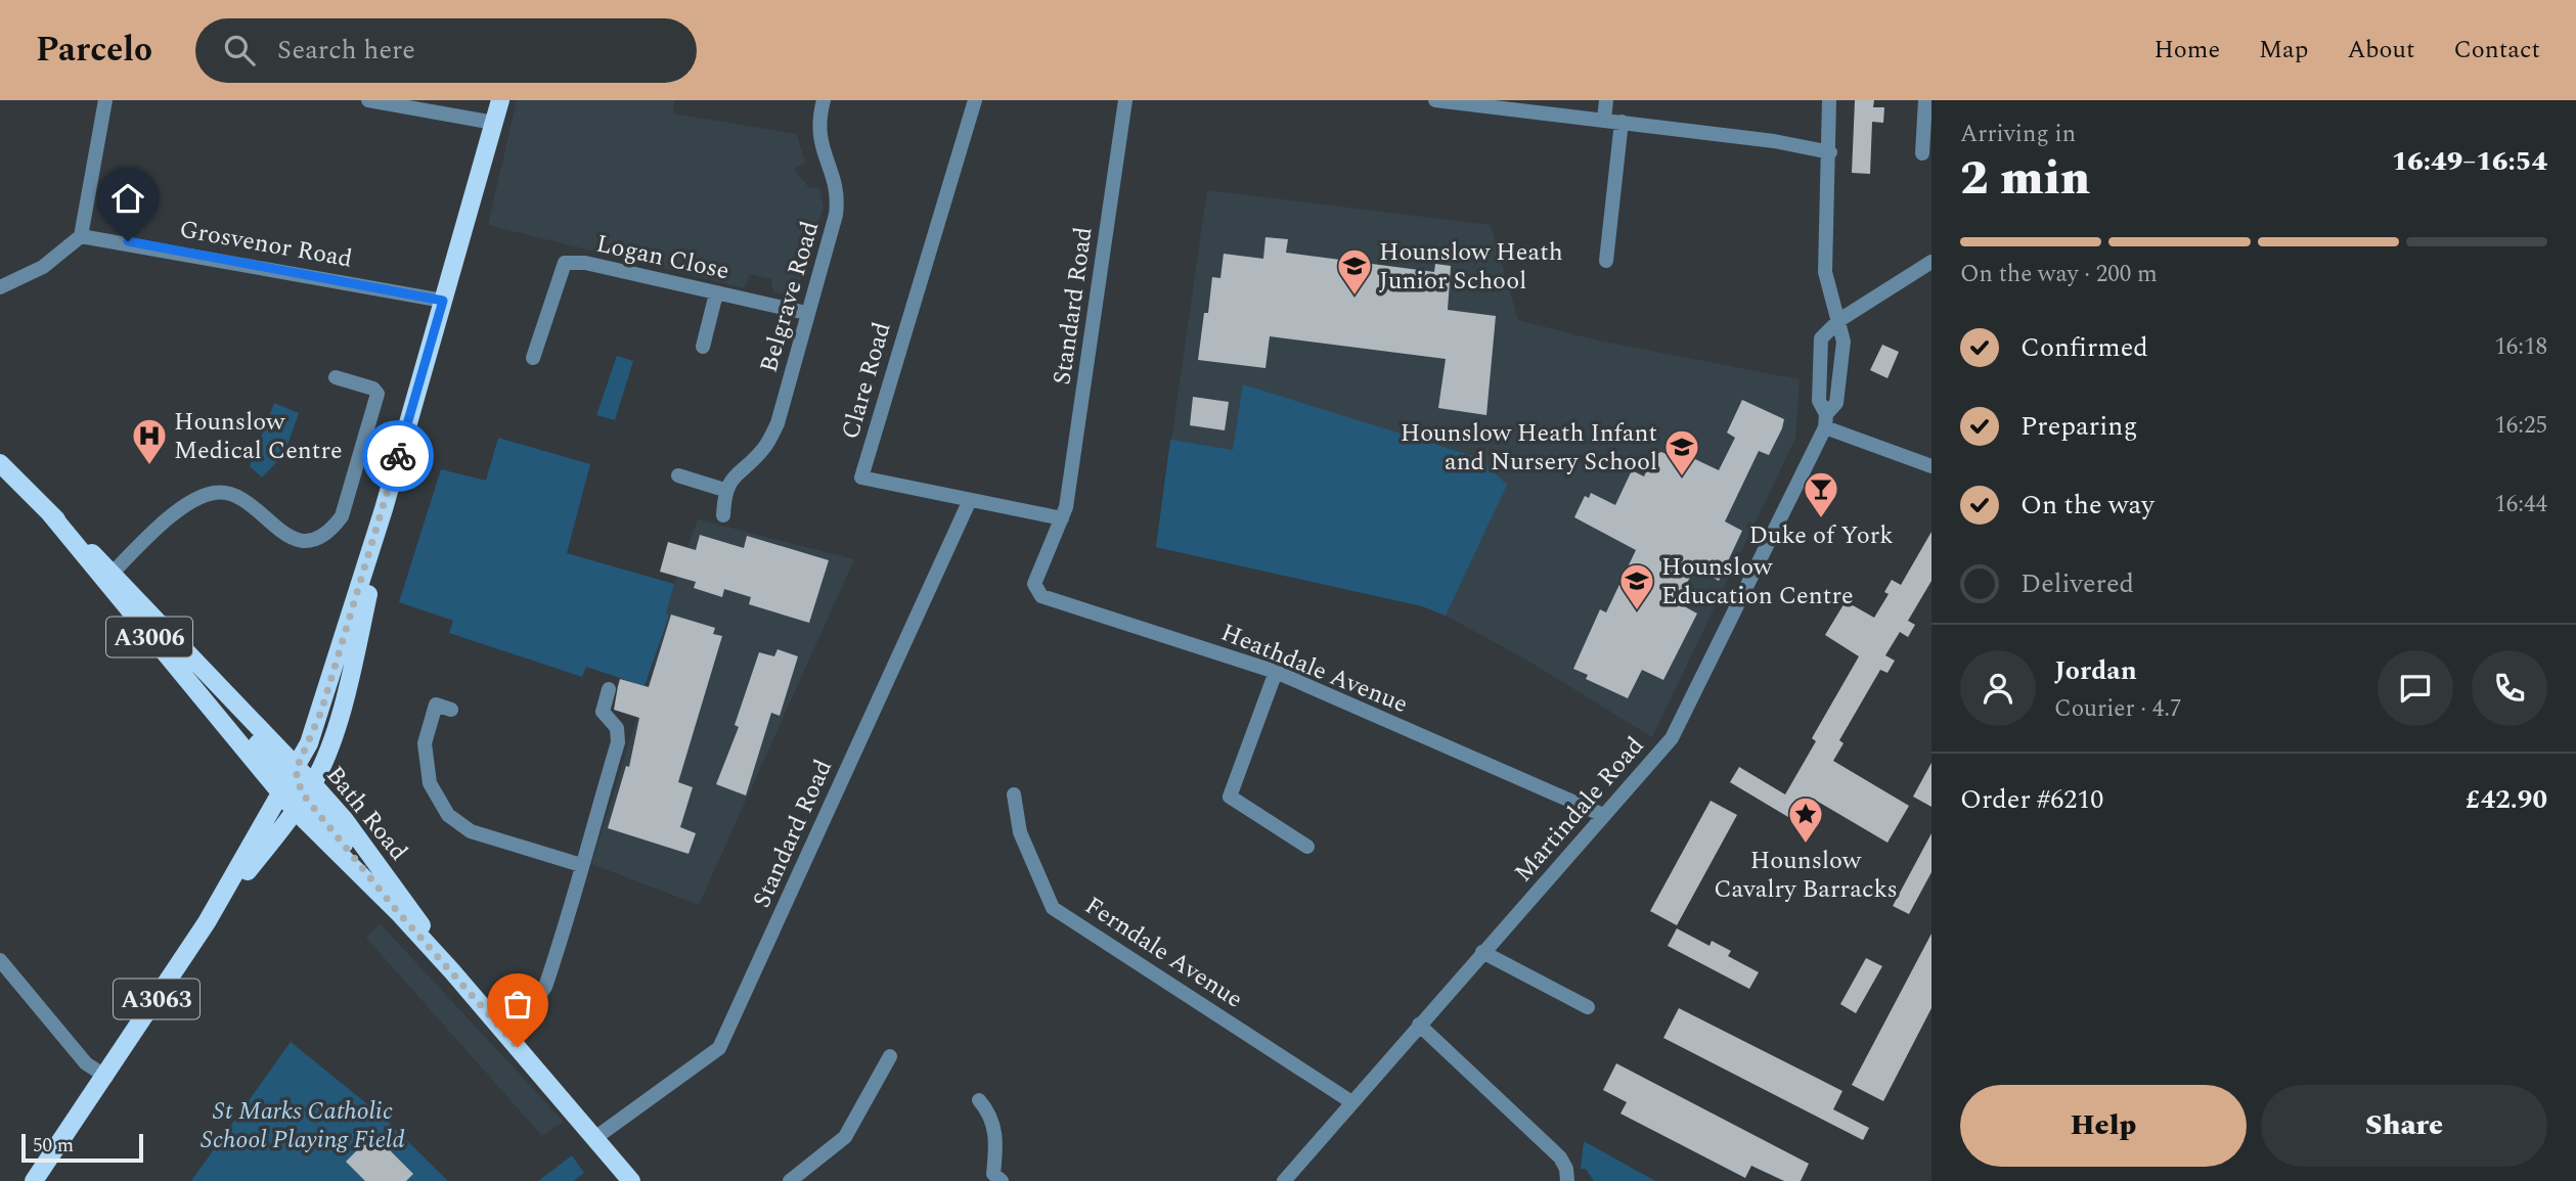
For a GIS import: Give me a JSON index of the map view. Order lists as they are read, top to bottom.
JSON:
{
  "streets": {
    "main road": ["A3006", "Bath Road", "A3063"],
    "street": [
      "Grosvenor Road",
      "Logan Close",
      "Belgrave Road",
      "Standard Road",
      "Clare Road",
      "Heathdale Avenue",
      "Martindale Road",
      "Ferndale Avenue"
    ]
  },
  "crossings": [
    ["Grosvenor Road", "A3063"],
    ["Logan Close", "Belgrave Road"],
    ["Standard Road", "Clare Road"],
    ["Standard Road", "Heathdale Avenue"],
    ["Standard Road", "Bath Road"],
    ["Clare Road", "Heathdale Avenue"],
    ["Heathdale Avenue", "Martindale Road"],
    ["Martindale Road", "Ferndale Avenue"],
    ["Bath Road", "A3063"]
  ],
  "parks": ["St Marks Catholic School Playing Field"],
  "places": {
    "school or university": ["Hounslow Heath Junior School", "Hounslow Heath Infant and Nursery School", "Hounslow Education Centre"],
    "hospital": ["Hounslow Medical Centre"],
    "bar": ["Duke of York"],
    "place": ["Hounslow Cavalry Barracks"]
  },
  "scale_bar": "50 m",
  "page": {
    "header": "Parcelo",
    "search": "Search here",
    "nav": [
      "Home",
      "Map",
      "About",
      "Contact"
    ],
    "heading": ["2 min", "Arriving in", "16:49–16:54"],
    "panel": [
      "Jordan",
      "Courier · 4.7",
      "Order #6210",
      "£42.90"
    ],
    "bar": "On the way · 200 m",
    "list": [
      ["Confirmed", "16:18"],
      ["Preparing", "16:25"],
      ["On the way", "16:44"],
      "Delivered"
    ],
    "buttons": ["Help", "Share"],
    "scale": "50 m"
  }
}
